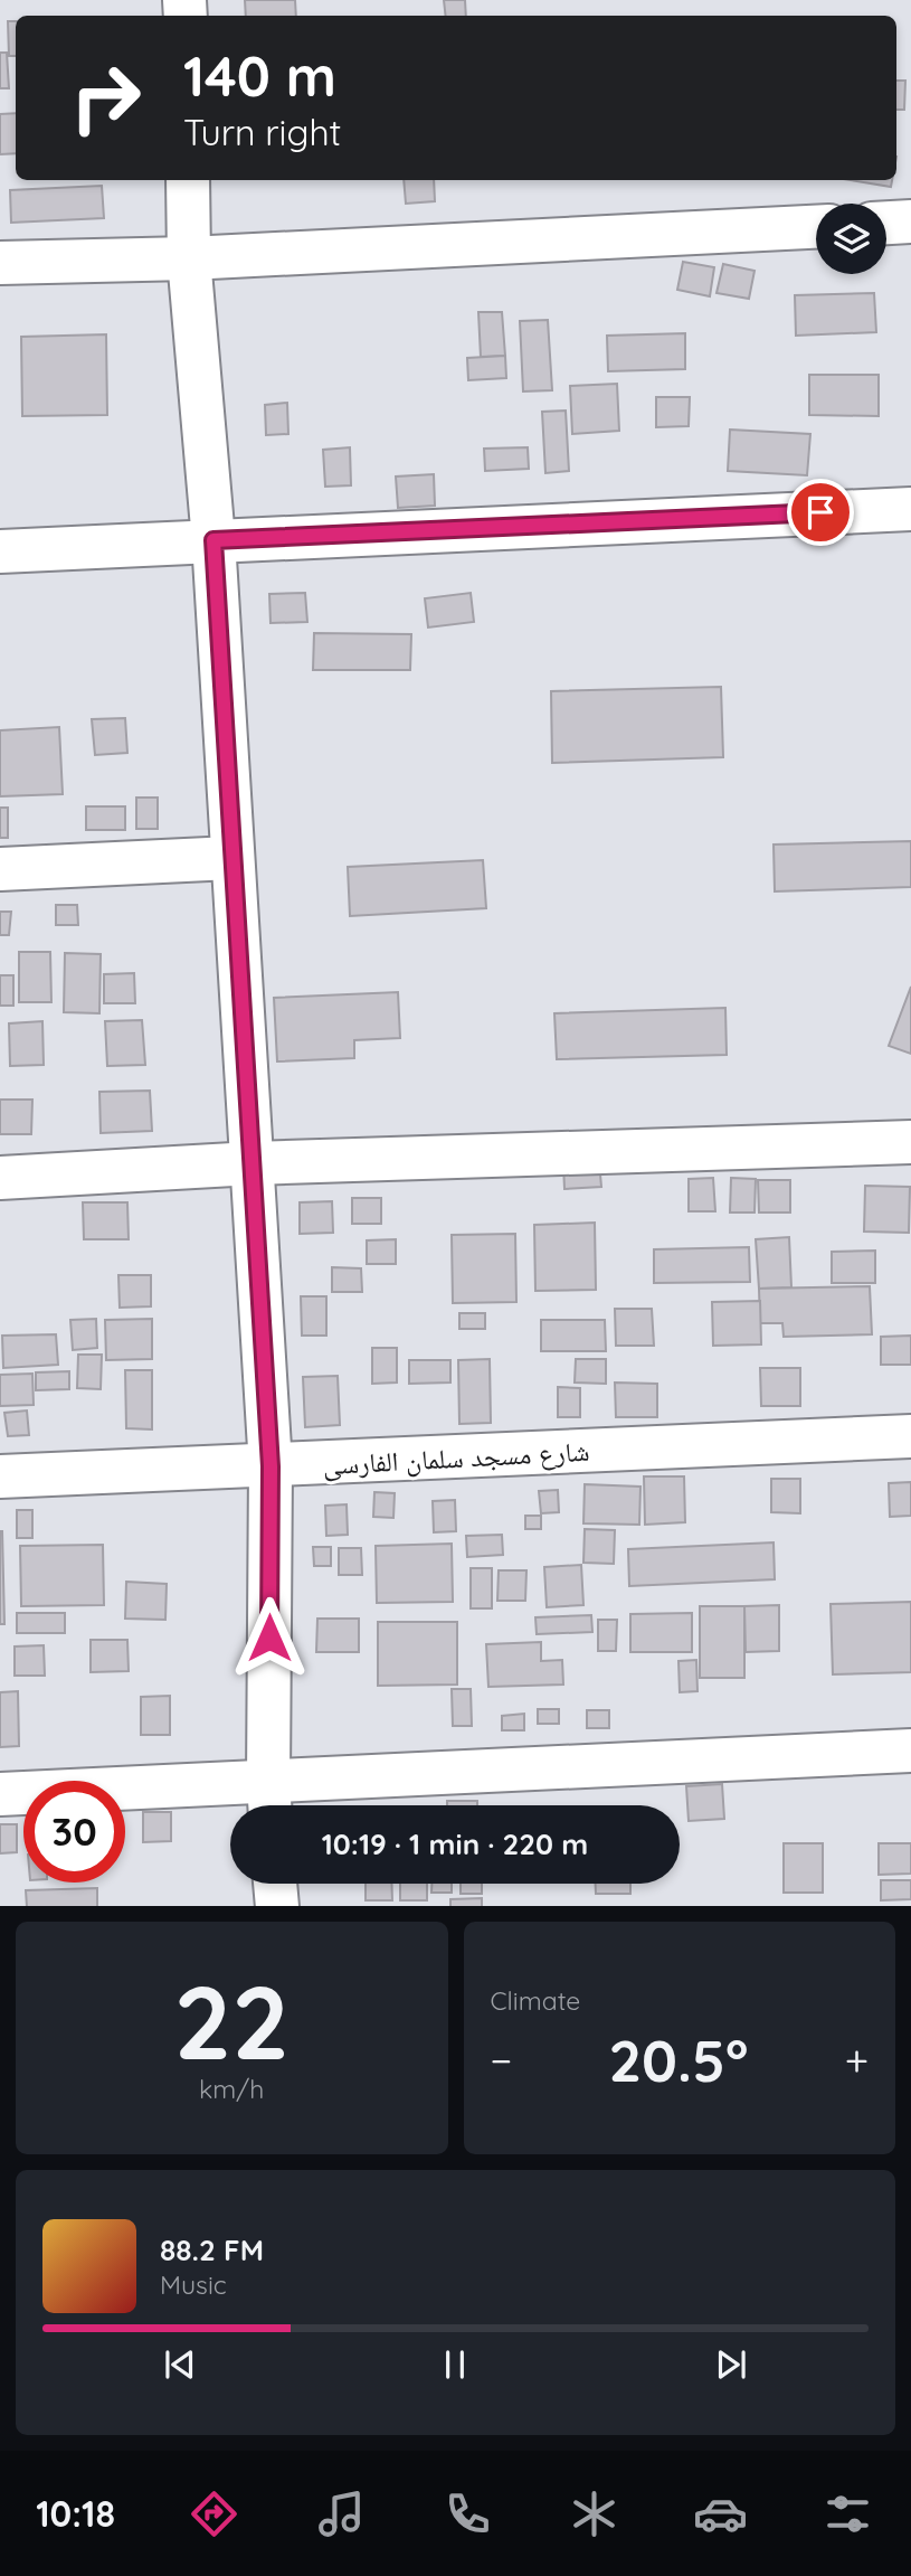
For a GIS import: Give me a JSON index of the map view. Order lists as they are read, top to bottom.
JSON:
{
  "streets": {
    "street": ["شارع مسجد سلمان الفارسى"]
  },
  "page": {
    "turn": ["140 m", "Turn right"],
    "limit": "30",
    "trip": "10:19 · 1 min · 220 m",
    "tile": [
      ["22", "km/h"],
      "Climate"
    ],
    "heat": ["−", "20.5°", "+"],
    "song": ["88.2 FM", "Music"],
    "tabs": "10:18"
  }
}
